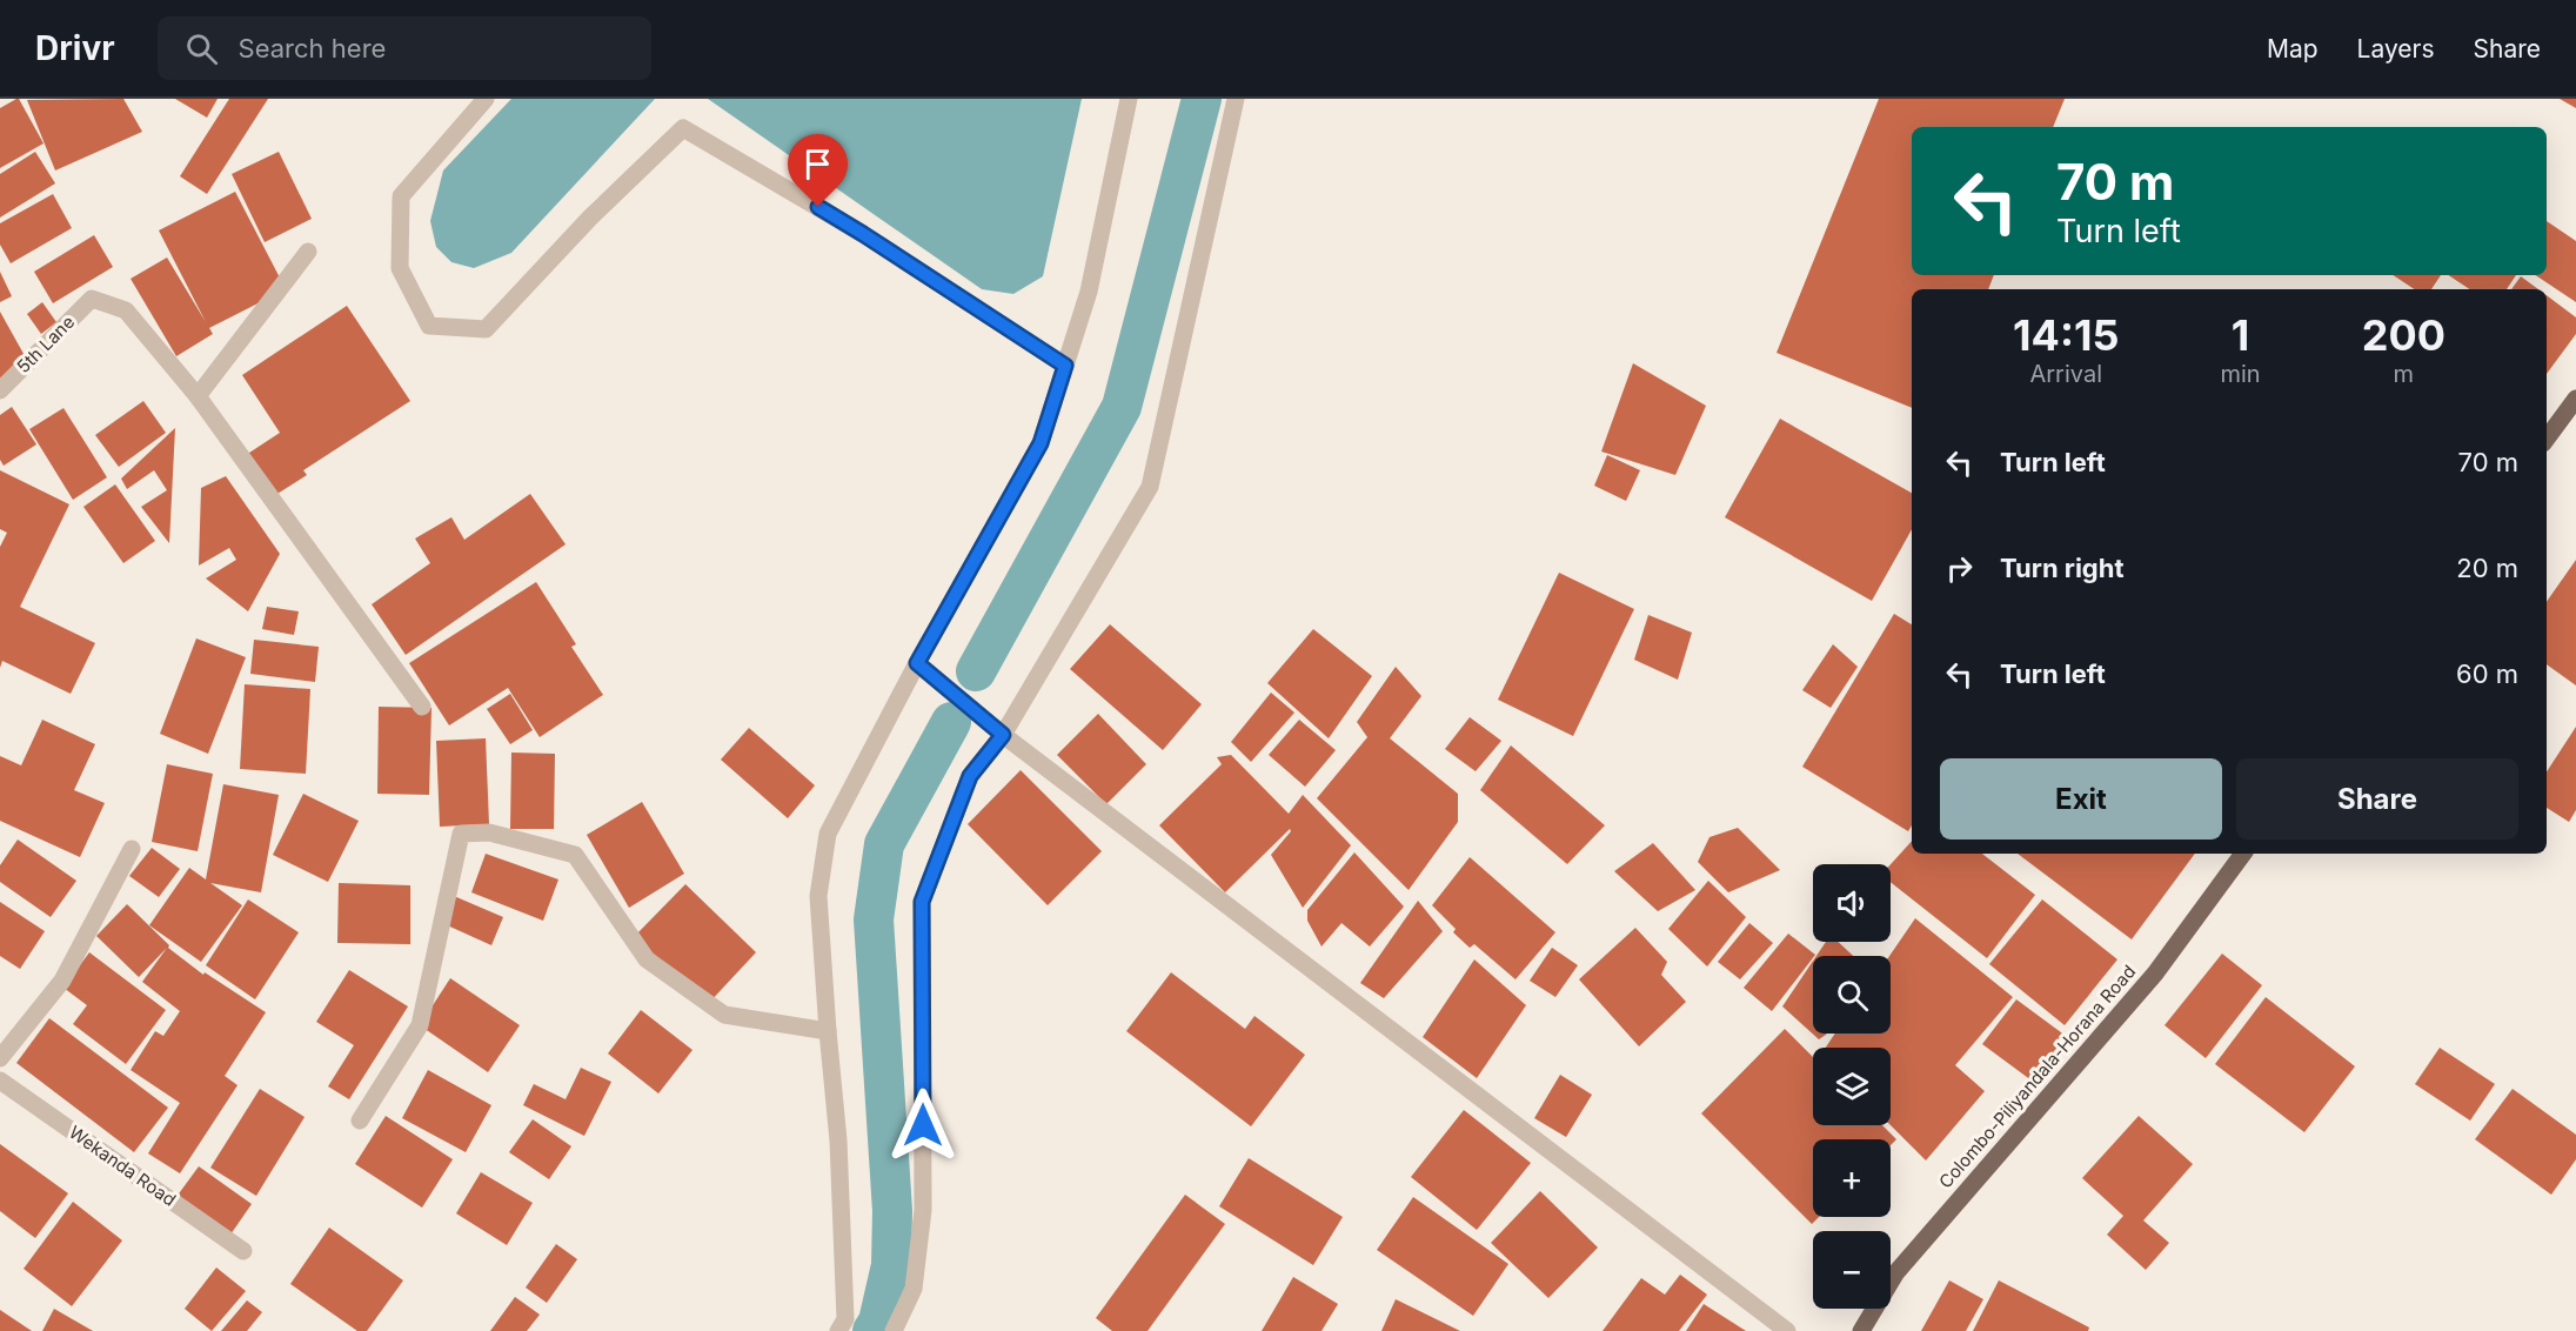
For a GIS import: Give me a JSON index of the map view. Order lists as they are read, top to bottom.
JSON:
{
  "streets": {
    "main road": ["Colombo-Piliyandala-Horana Road"],
    "street": ["5th Lane", "Wekanda Road"]
  },
  "page": {
    "header": "Drivr",
    "search": "Search here",
    "nav": ["Map", "Layers", "Share"],
    "turn": ["70 m", "Turn left"],
    "eta": [
      "14:15",
      "Arrival",
      "1",
      "min",
      "200",
      "m"
    ],
    "list": [
      {
        "name": "Turn left",
        "value": "70 m"
      },
      {
        "name": "Turn right",
        "value": "20 m"
      },
      {
        "name": "Turn left",
        "value": "60 m"
      }
    ],
    "buttons": ["Exit", "Share"],
    "map_buttons": ["+", "−"]
  }
}
